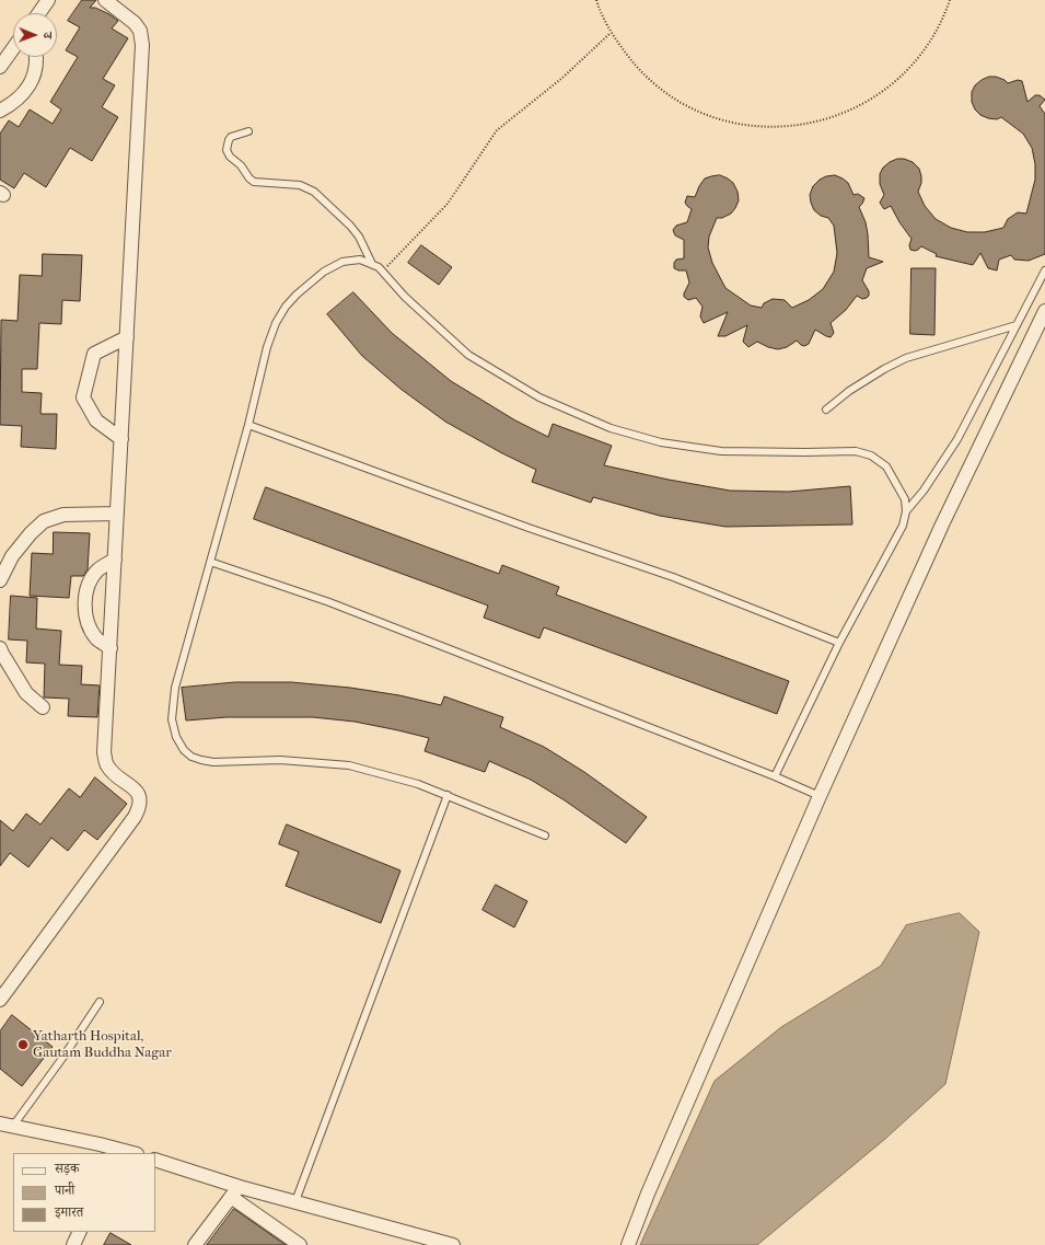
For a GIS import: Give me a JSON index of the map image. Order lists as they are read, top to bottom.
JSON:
{
  "places": ["Yatharth Hospital, Gautam Buddha Nagar"],
  "legend": ["सड़क", "पानी", "इमारत"],
  "north": "right"
}
